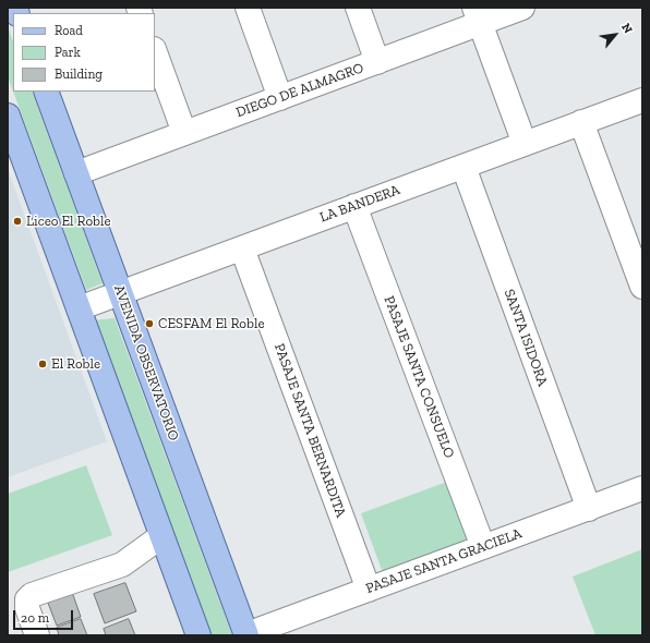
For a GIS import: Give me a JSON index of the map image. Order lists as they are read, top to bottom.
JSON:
{
  "streets": {
    "main road": ["AVENIDA OBSERVATORIO"],
    "street": [
      "DIEGO DE ALMAGRO",
      "LA BANDERA",
      "SANTA ISIDORA",
      "PASAJE SANTA CONSUELO",
      "PASAJE SANTA BERNARDITA",
      "PASAJE SANTA GRACIELA"
    ]
  },
  "crossings": [
    ["DIEGO DE ALMAGRO", "AVENIDA OBSERVATORIO"],
    ["LA BANDERA", "SANTA ISIDORA"],
    ["LA BANDERA", "AVENIDA OBSERVATORIO"],
    ["LA BANDERA", "PASAJE SANTA CONSUELO"],
    ["LA BANDERA", "PASAJE SANTA BERNARDITA"],
    ["SANTA ISIDORA", "PASAJE SANTA GRACIELA"],
    ["AVENIDA OBSERVATORIO", "PASAJE SANTA GRACIELA"],
    ["PASAJE SANTA CONSUELO", "PASAJE SANTA GRACIELA"],
    ["PASAJE SANTA BERNARDITA", "PASAJE SANTA GRACIELA"]
  ],
  "places": ["Liceo El Roble", "CESFAM El Roble", "El Roble"],
  "legend": ["Road", "Park", "Building"],
  "scale_bar": "20 m",
  "north": "top right"
}
